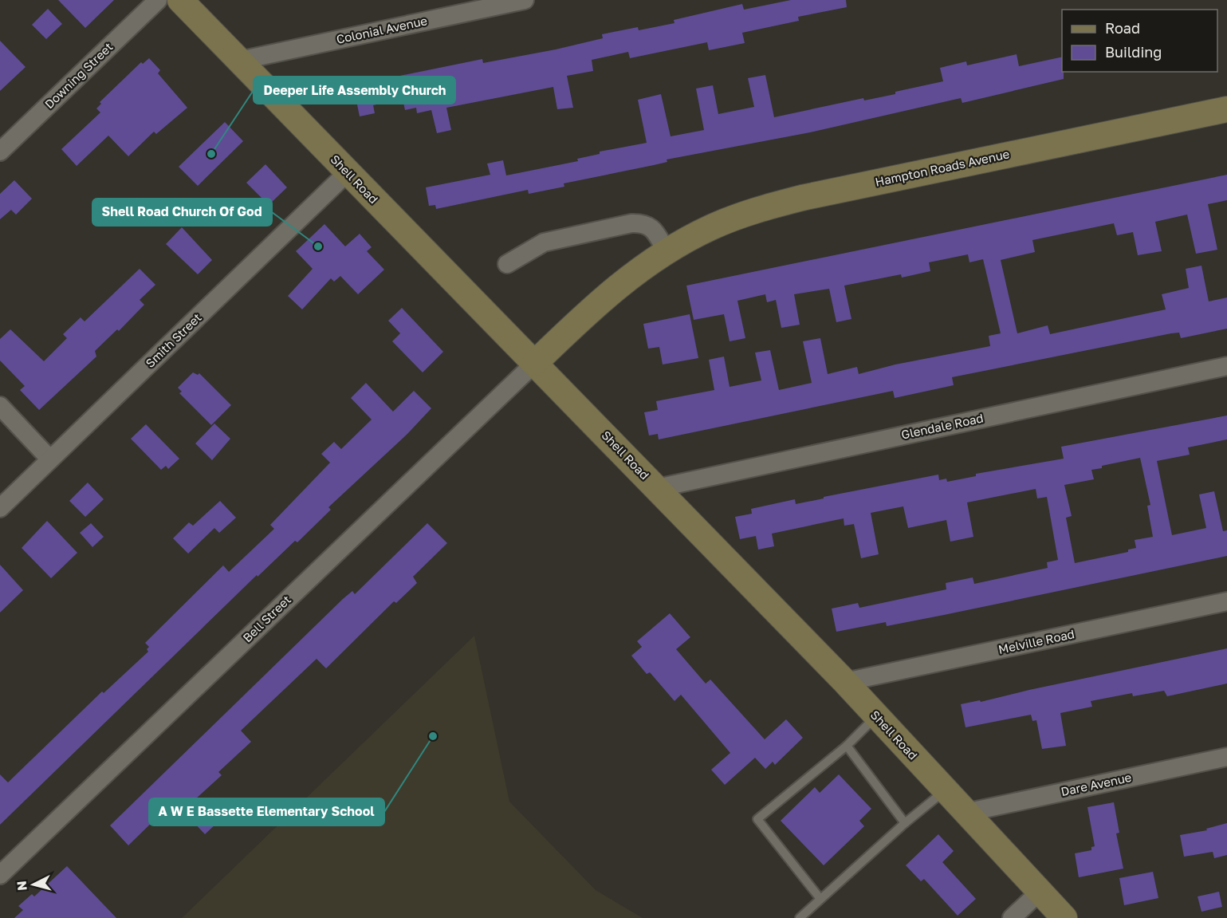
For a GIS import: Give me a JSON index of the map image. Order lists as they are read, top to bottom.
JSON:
{
  "streets": {
    "street": [
      "Colonial Avenue",
      "Downing Street",
      "Hampton Roads Avenue",
      "Shell Road",
      "Smith Street",
      "Glendale Road",
      "Bell Street",
      "Melville Road",
      "Dare Avenue"
    ]
  },
  "crossings": [
    ["Colonial Avenue", "Shell Road"],
    ["Hampton Roads Avenue", "Shell Road"],
    ["Hampton Roads Avenue", "Bell Street"],
    ["Shell Road", "Smith Street"],
    ["Shell Road", "Glendale Road"],
    ["Shell Road", "Bell Street"],
    ["Shell Road", "Melville Road"],
    ["Shell Road", "Dare Avenue"]
  ],
  "places": ["Deeper Life Assembly Church", "Shell Road Church Of God", "A W E Bassette Elementary School"],
  "legend": ["Road", "Building"],
  "north": "left"
}
